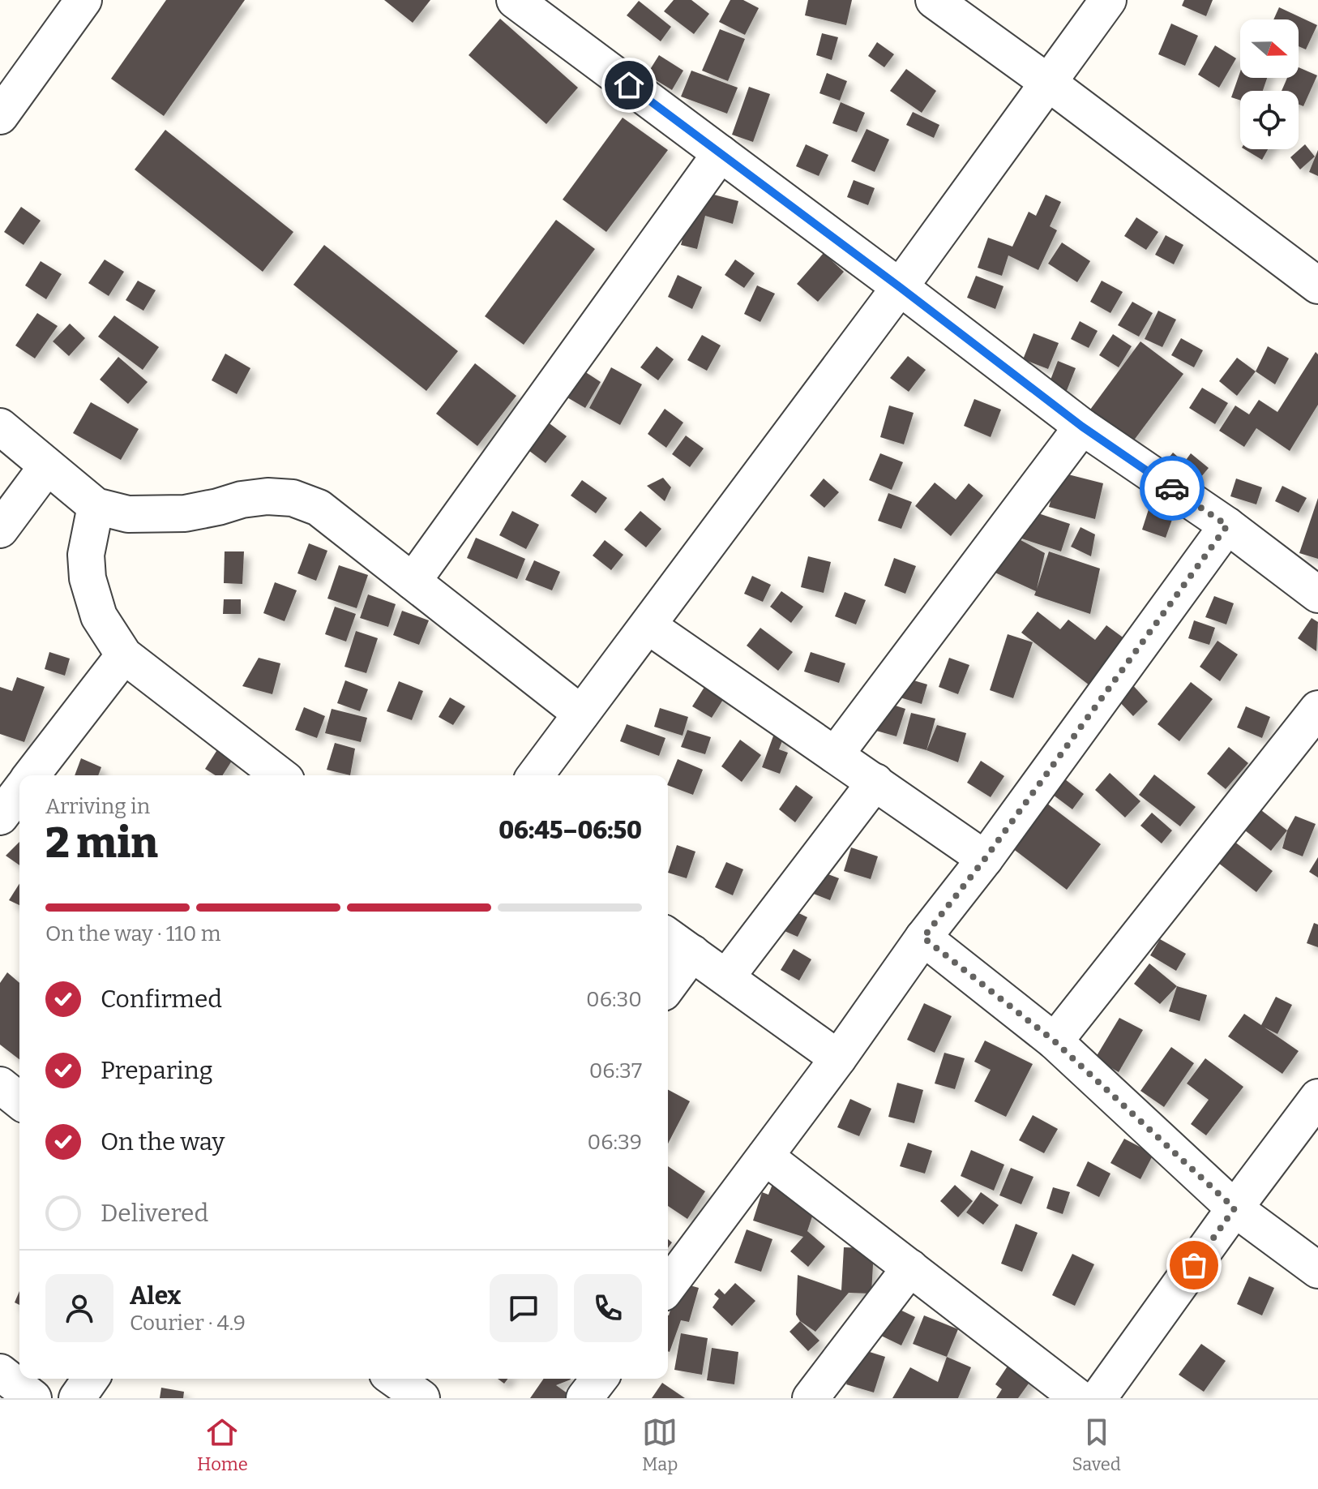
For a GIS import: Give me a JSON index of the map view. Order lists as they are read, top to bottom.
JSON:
{
  "north": "right",
  "page": {
    "heading": ["2 min", "Arriving in", "06:45–06:50"],
    "panel": ["Alex", "Courier · 4.9"],
    "bar": "On the way · 110 m",
    "list": [
      ["Confirmed", "06:30"],
      ["Preparing", "06:37"],
      ["On the way", "06:39"],
      "Delivered"
    ],
    "tabs": ["Home", "Map", "Saved"]
  }
}
